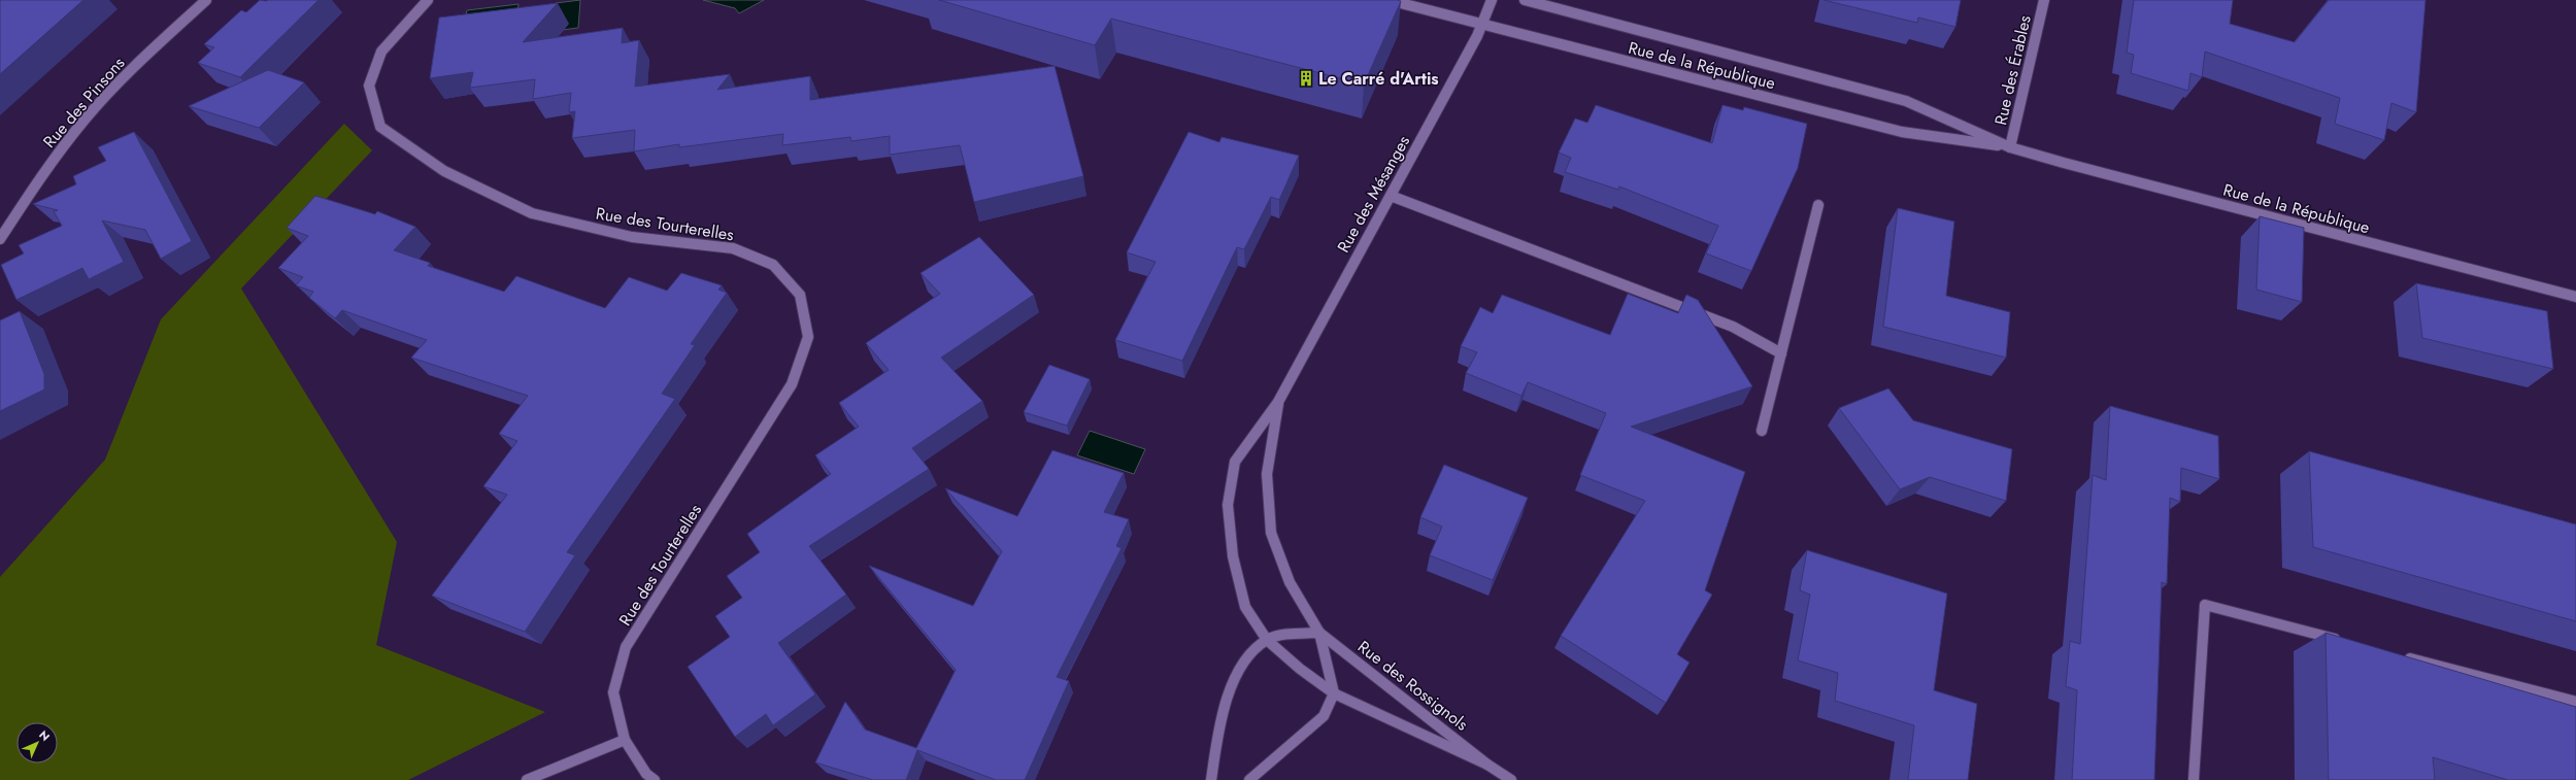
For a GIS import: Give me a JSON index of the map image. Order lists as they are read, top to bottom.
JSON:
{
  "streets": {
    "street": [
      "Rue de la République",
      "Rue des Érables",
      "Rue des Pinsons",
      "Rue des Mésanges",
      "Rue des Tourterelles",
      "Rue des Rossignols"
    ]
  },
  "crossings": [
    ["Rue de la République", "Rue des Érables"],
    ["Rue de la République", "Rue des Mésanges"],
    ["Rue des Mésanges", "Rue des Rossignols"]
  ],
  "places": {
    "building": ["Le Carré d'Artis"]
  },
  "north": "top right"
}
